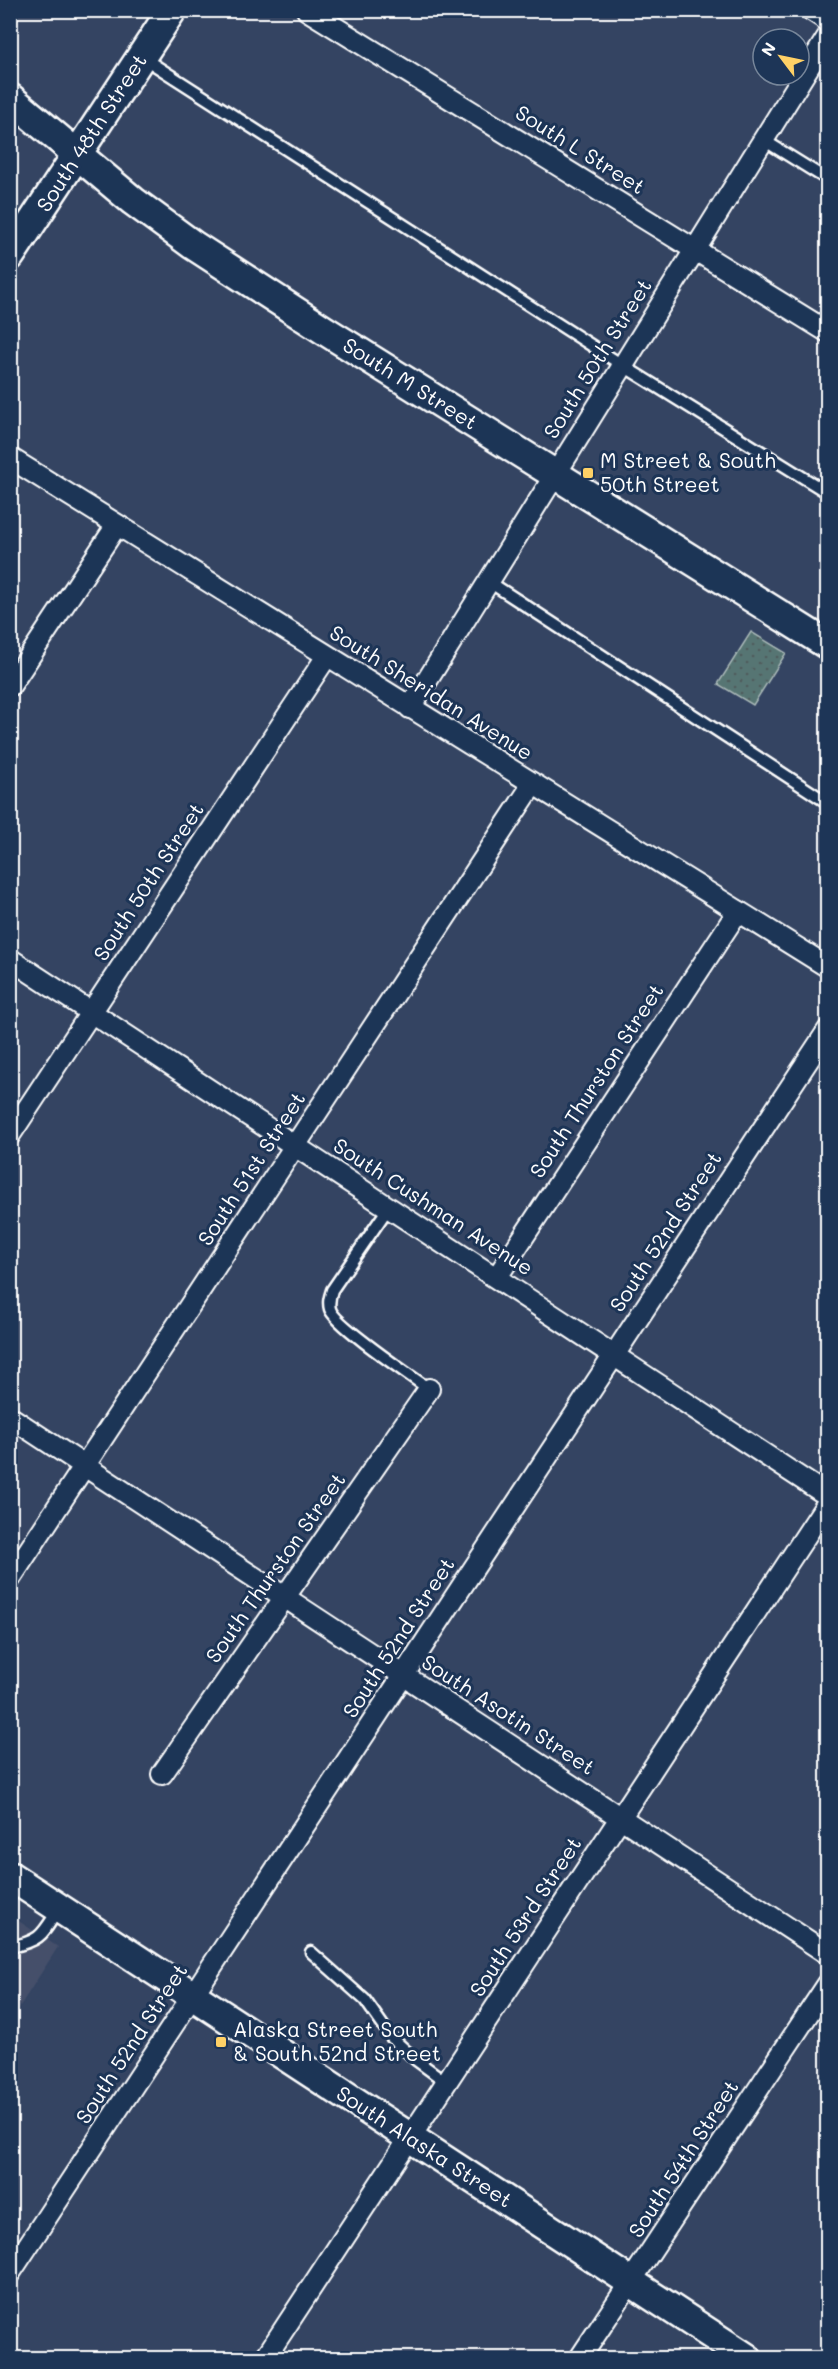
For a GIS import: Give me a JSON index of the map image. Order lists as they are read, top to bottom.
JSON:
{
  "streets": {
    "street": [
      "South 48th Street",
      "South L Street",
      "South 50th Street",
      "South M Street",
      "South Sheridan Avenue",
      "South Thurston Street",
      "South 51st Street",
      "South Cushman Avenue",
      "South 52nd Street",
      "South Asotin Street",
      "South 53rd Street",
      "South Alaska Street",
      "South 54th Street"
    ]
  },
  "crossings": [
    ["South 48th Street", "South M Street"],
    ["South L Street", "South 50th Street"],
    ["South 50th Street", "South M Street"],
    ["South 50th Street", "South Sheridan Avenue"],
    ["South 50th Street", "South Cushman Avenue"],
    ["South Sheridan Avenue", "South Thurston Street"],
    ["South Sheridan Avenue", "South 51st Street"],
    ["South Thurston Street", "South Cushman Avenue"],
    ["South Thurston Street", "South Asotin Street"],
    ["South 51st Street", "South Cushman Avenue"],
    ["South 51st Street", "South Asotin Street"],
    ["South Cushman Avenue", "South 52nd Street"],
    ["South 52nd Street", "South Asotin Street"],
    ["South 52nd Street", "South Alaska Street"],
    ["South Asotin Street", "South 53rd Street"],
    ["South 53rd Street", "South Alaska Street"],
    ["South Alaska Street", "South 54th Street"]
  ],
  "places": {
    "transit": ["M Street & South 50th Street", "Alaska Street South & South 52nd Street"]
  },
  "north": "top left"
}
